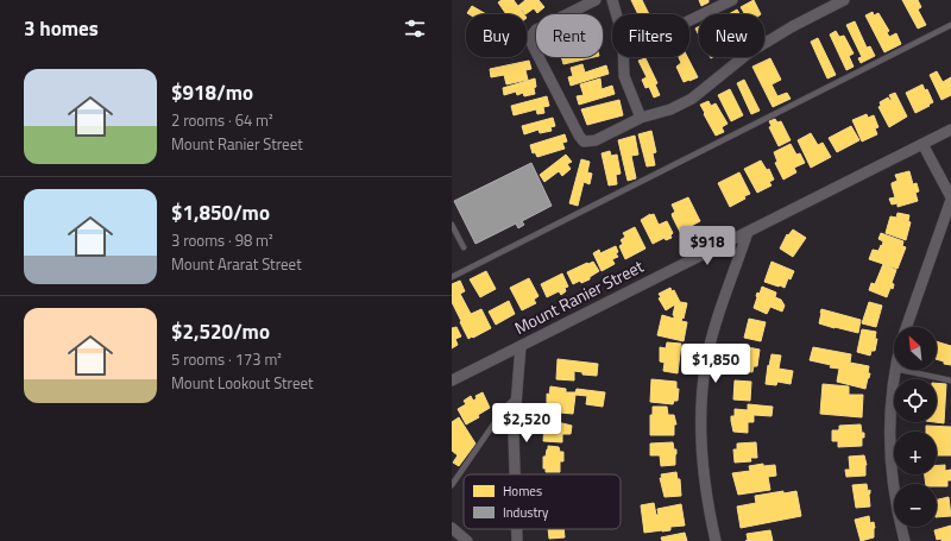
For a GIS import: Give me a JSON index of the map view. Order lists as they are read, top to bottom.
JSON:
{
  "streets": {
    "street": ["Mount Ranier Street"]
  },
  "legend": ["Homes", "Industry"],
  "north": "top left",
  "page": {
    "heading": "3 homes",
    "chip": [
      "Buy",
      "Rent",
      "Filters",
      "New"
    ],
    "list": [
      {
        "name": "$918/mo",
        "note": "2 rooms · 64 m² · Mount Ranier Street"
      },
      {
        "name": "$1,850/mo",
        "note": "3 rooms · 98 m² · Mount Ararat Street"
      },
      {
        "name": "$2,520/mo",
        "note": "5 rooms · 173 m² · Mount Lookout Street"
      }
    ],
    "price": ["$918", "$1,850", "$2,520"],
    "map_buttons": ["+", "−"]
  }
}
